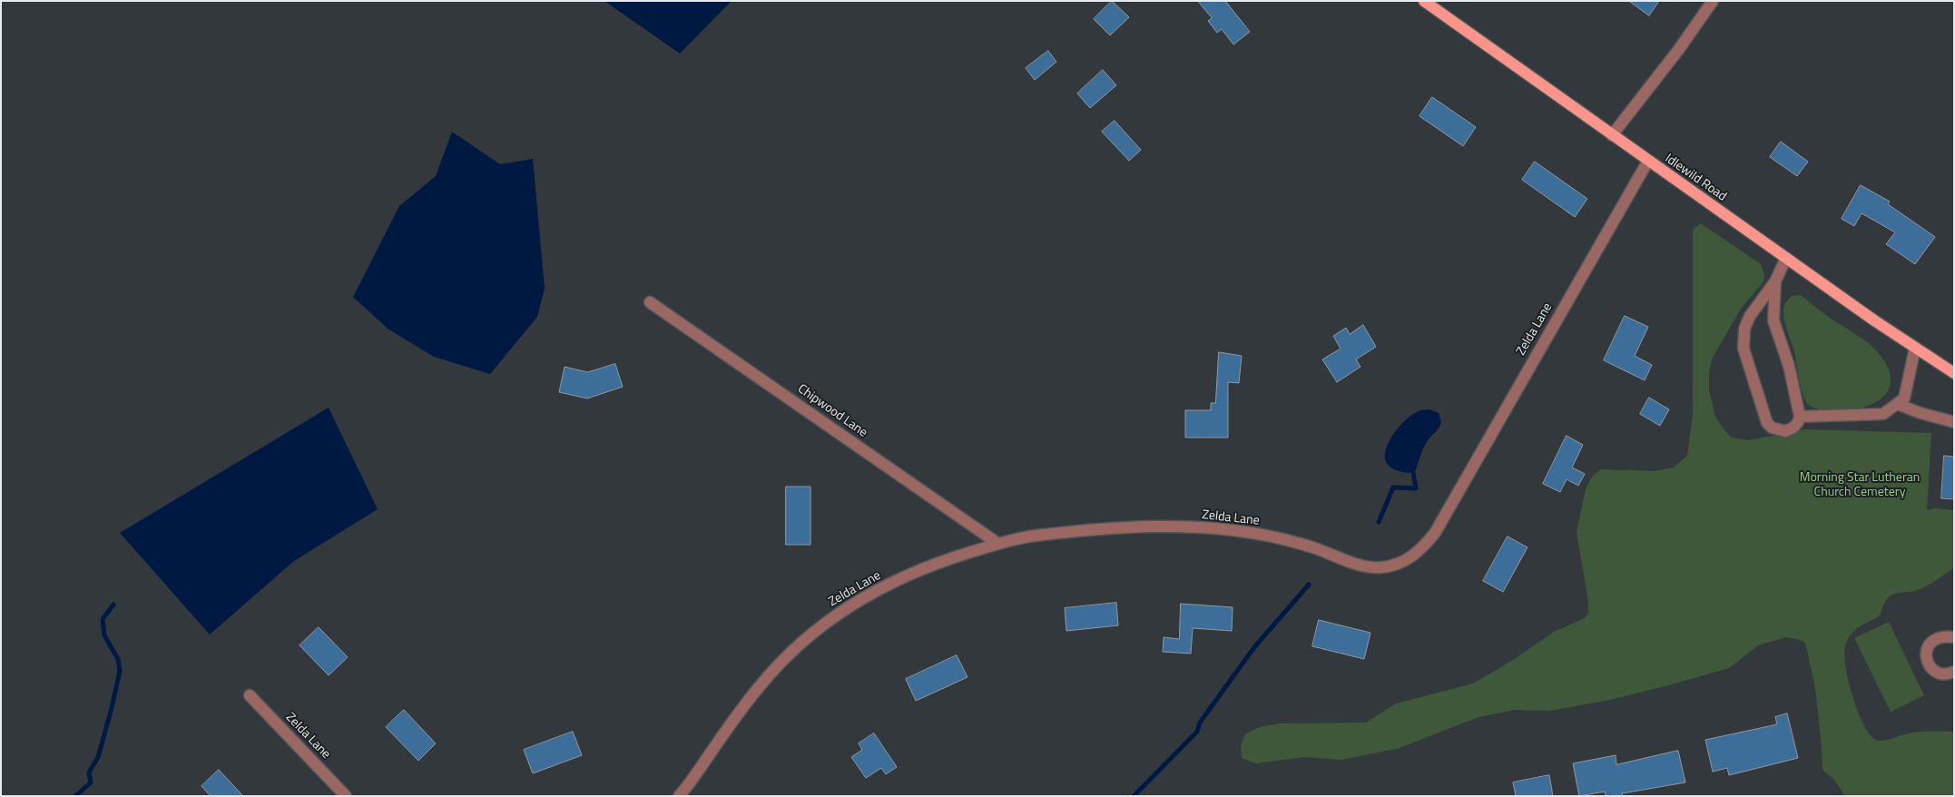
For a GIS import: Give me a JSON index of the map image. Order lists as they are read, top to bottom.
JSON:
{
  "streets": {
    "main road": ["Idlewild Road"],
    "street": ["Zelda Lane", "Chipwood Lane"]
  },
  "crossings": [
    ["Idlewild Road", "Zelda Lane"],
    ["Zelda Lane", "Chipwood Lane"]
  ],
  "parks": ["Morning Star Lutheran Church Cemetery"]
}
